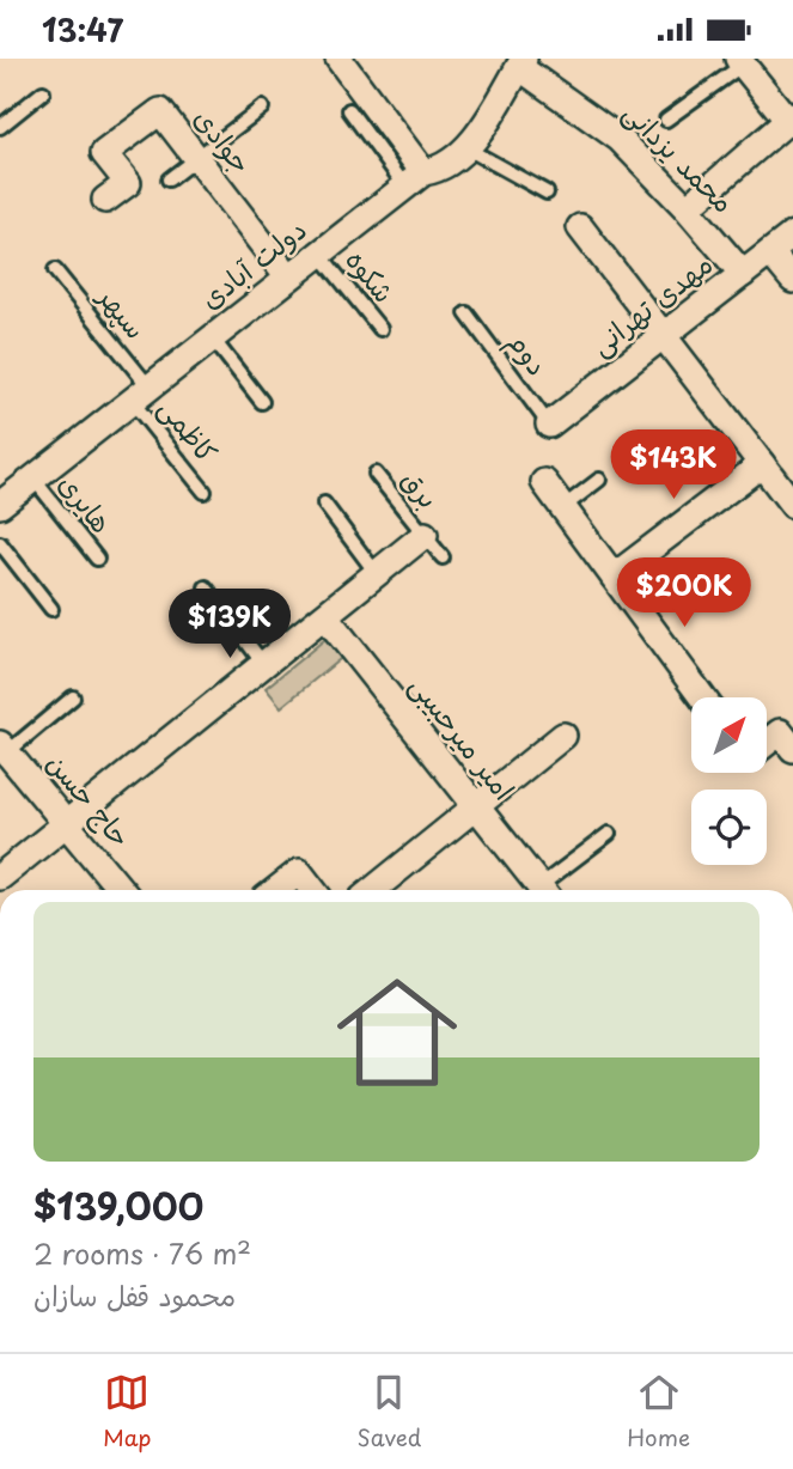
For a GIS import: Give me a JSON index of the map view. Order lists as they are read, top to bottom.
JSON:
{
  "streets": {
    "street": [
      "جوادی",
      "محمد یزدانی",
      "دولت آبادی",
      "مهدی تهرانی",
      "امیر میرحبیبی",
      "حاج حسن"
    ],
    "lane": [
      "شکوه",
      "سپهر",
      "دوم",
      "کاظمی",
      "برق",
      "هایری"
    ]
  },
  "crossings": [
    ["جوادی", "دولت آبادی"],
    ["محمد یزدانی", "دولت آبادی"],
    ["محمد یزدانی", "مهدی تهرانی"],
    ["دولت آبادی", "شکوه"],
    ["دولت آبادی", "سپهر"],
    ["دولت آبادی", "کاظمی"],
    ["دولت آبادی", "هایری"],
    ["مهدی تهرانی", "دوم"],
    ["سپهر", "کاظمی"]
  ],
  "north": "top right",
  "page": {
    "status": "13:47",
    "price": ["$143K", "$200K", "$139K"],
    "list": [
      {
        "name": "$139,000",
        "note": "2 rooms · 76 m² · محمود قفل سازان"
      }
    ],
    "tabs": ["Map", "Saved", "Home"]
  }
}
